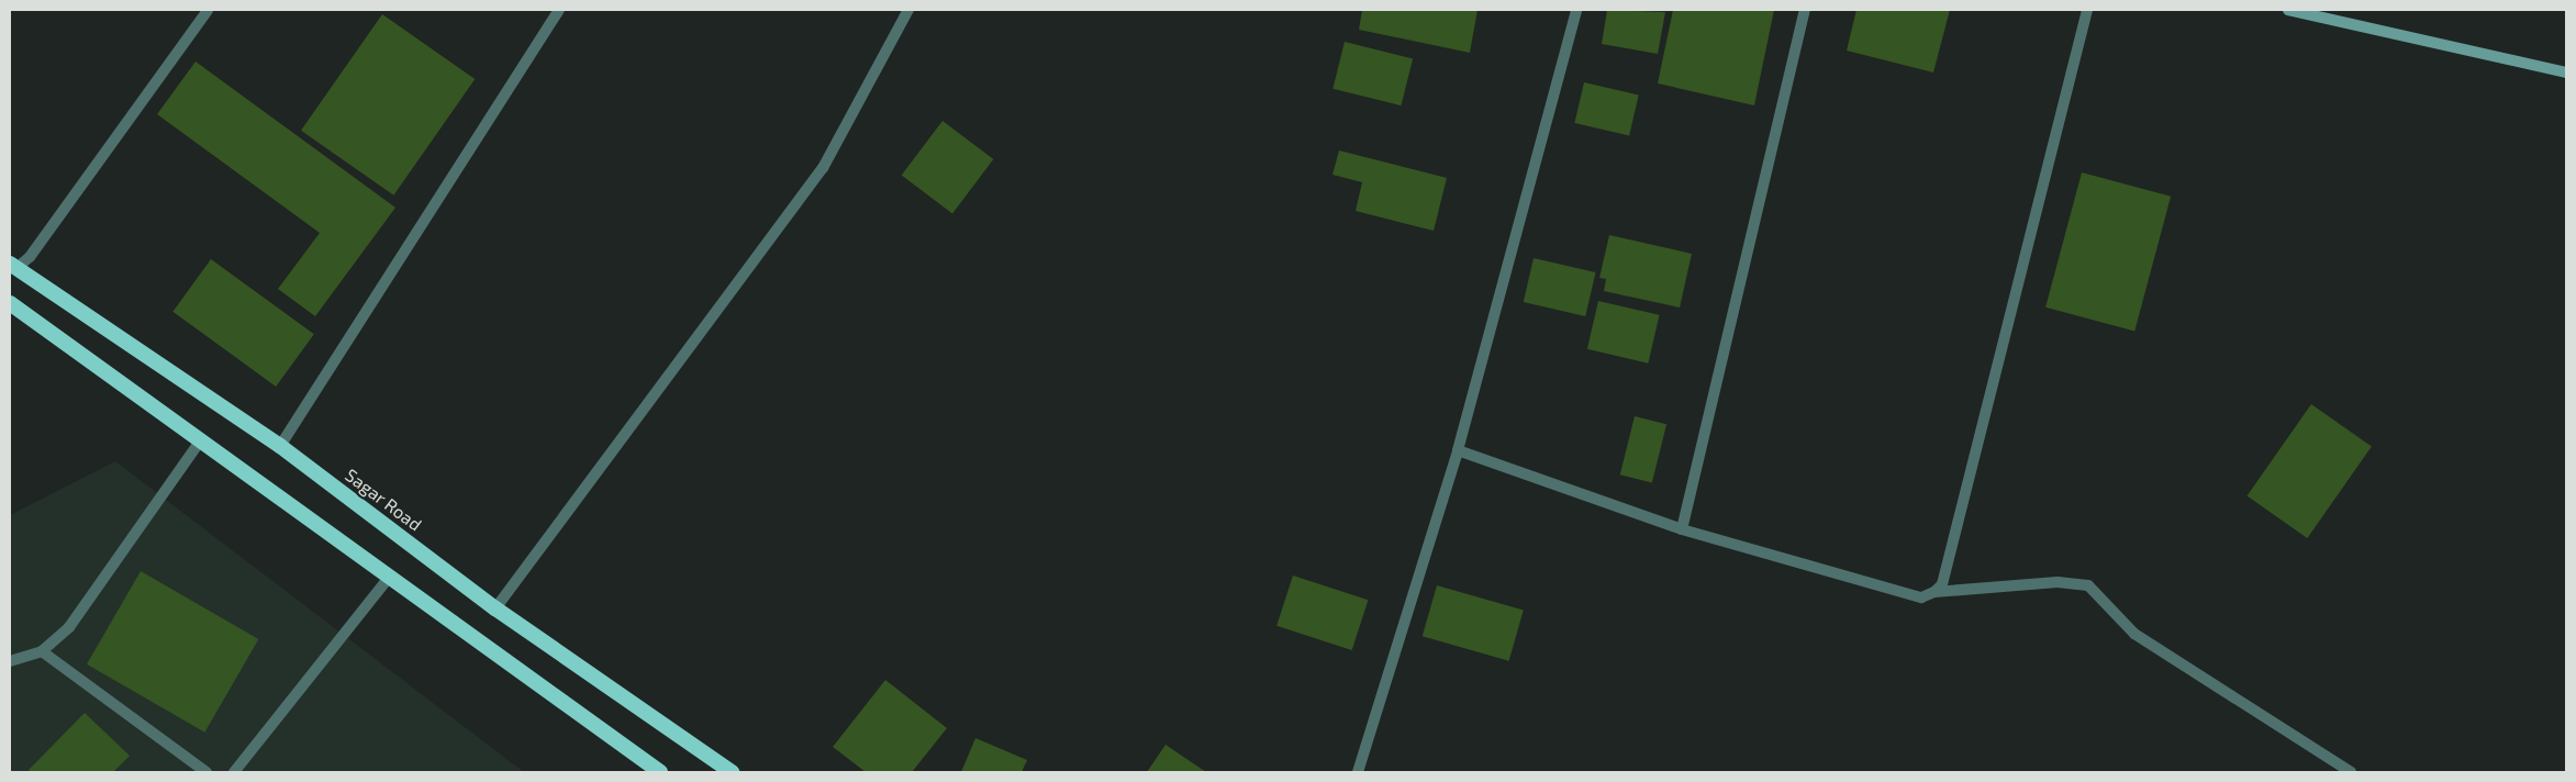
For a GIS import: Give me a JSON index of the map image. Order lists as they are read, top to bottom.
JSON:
{
  "streets": {
    "highway": ["Sagar Road"]
  }
}
